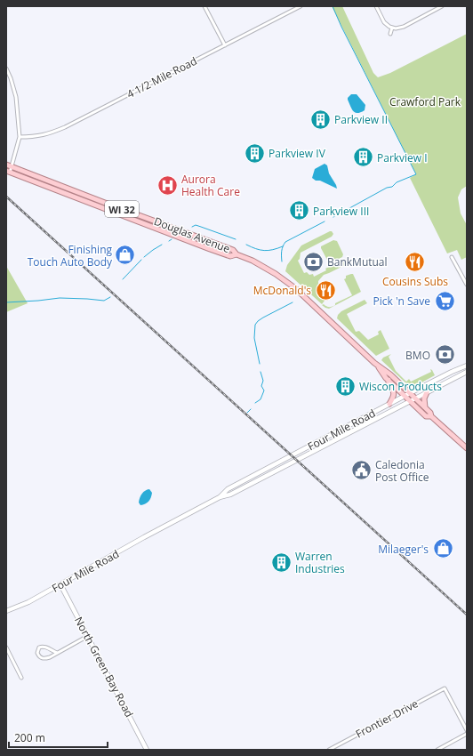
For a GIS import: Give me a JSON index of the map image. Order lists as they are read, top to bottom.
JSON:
{
  "streets": {
    "main road": ["WI 32", "Douglas Avenue"],
    "street": [
      "4 1/2 Mile Road",
      "Four Mile Road",
      "North Green Bay Road",
      "Frontier Drive"
    ]
  },
  "crossings": [
    ["Douglas Avenue", "Four Mile Road"],
    ["Four Mile Road", "North Green Bay Road"]
  ],
  "parks": ["Crawford Park"],
  "places": {
    "building": [
      "Parkview II",
      "Parkview IV",
      "Parkview I",
      "Parkview III",
      "Wiscon Products",
      "Warren Industries"
    ],
    "hospital": ["Aurora Health Care"],
    "shop": ["Finishing Touch Auto Body", "Milaeger's"],
    "bank": ["BankMutual", "BMO"],
    "restaurant": ["Cousins Subs", "McDonald's"],
    "supermarket": ["Pick 'n Save"],
    "public building": ["Caledonia Post Office"]
  },
  "scale_bar": "200 m"
}
